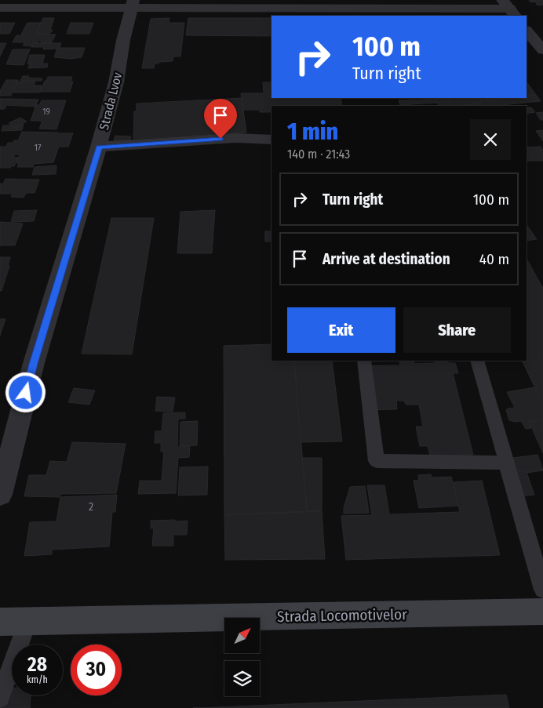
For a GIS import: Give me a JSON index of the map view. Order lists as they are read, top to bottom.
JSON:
{
  "streets": {
    "main road": ["Strada Locomotivelor"],
    "street": ["Strada Lvov"]
  },
  "house_numbers": ["19", "17", "2"],
  "north": "top right",
  "page": {
    "turn": ["100 m", "Turn right"],
    "heading": ["1 min", "140 m · 21:43"],
    "list": [
      {
        "name": "Turn right",
        "value": "100 m"
      },
      {
        "name": "Arrive at destination",
        "value": "40 m"
      }
    ],
    "buttons": ["Exit", "Share"],
    "speed": "28 km/h",
    "limit": "30"
  }
}
